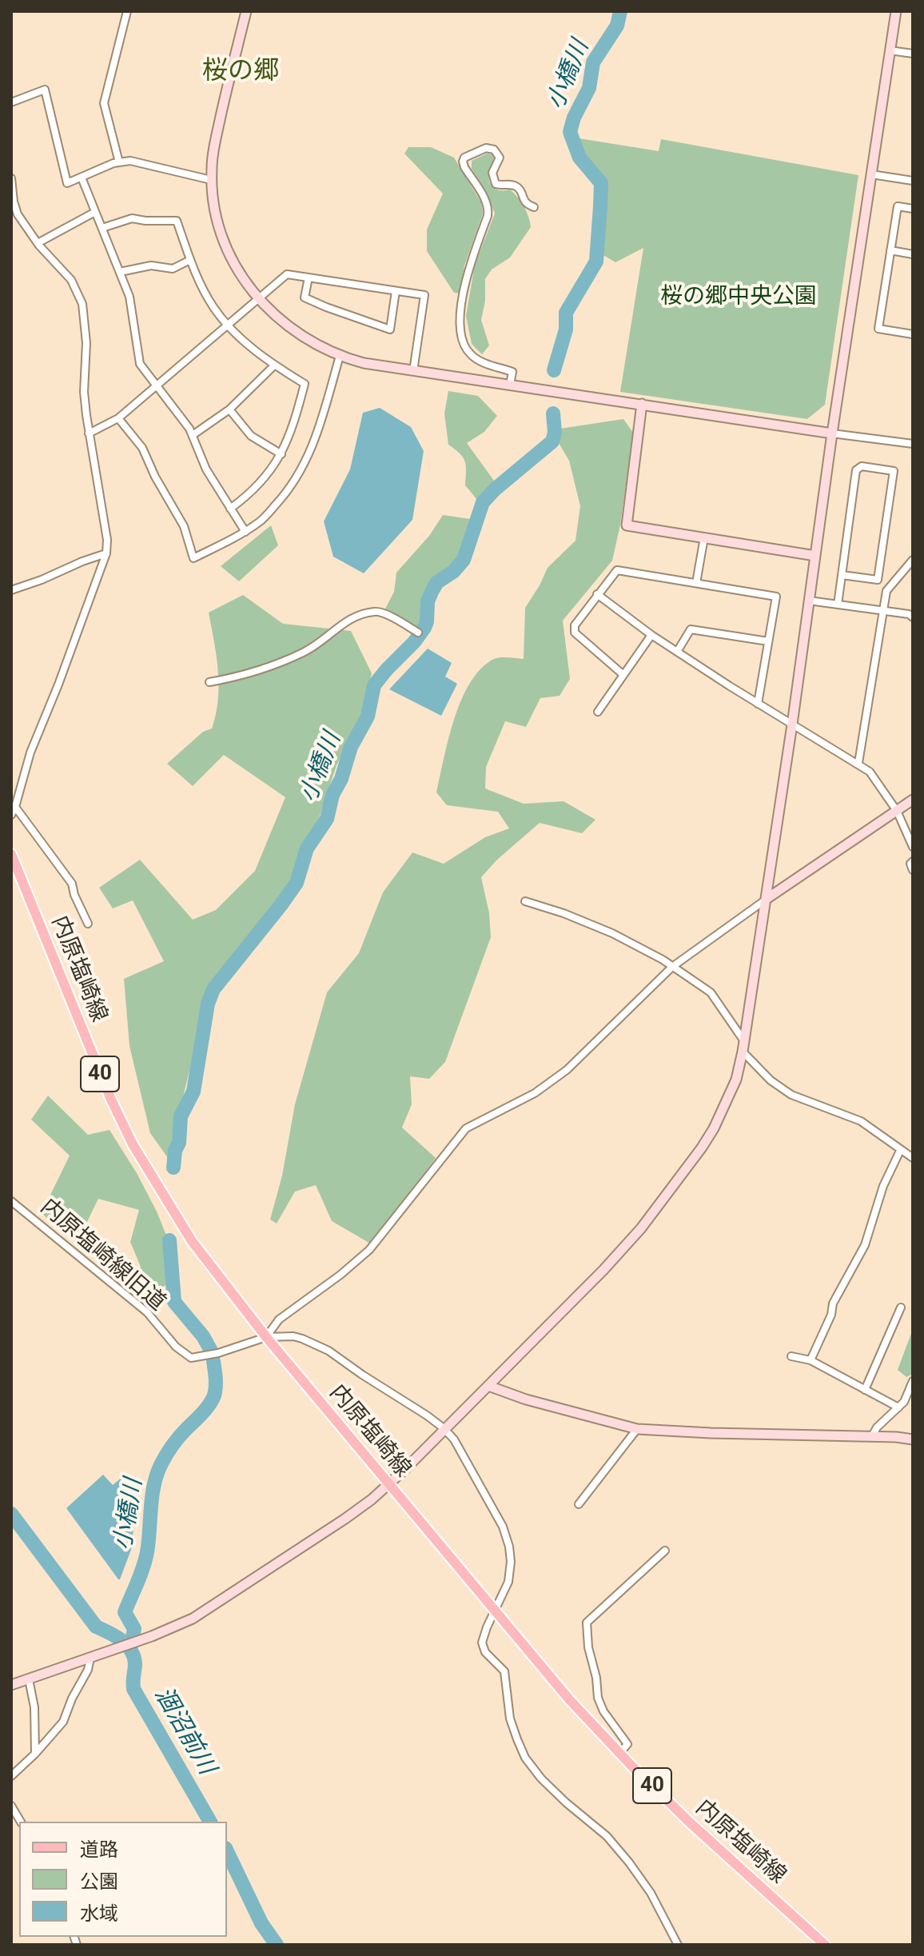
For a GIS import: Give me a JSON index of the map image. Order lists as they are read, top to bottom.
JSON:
{
  "streets": {
    "main road": ["内原塩崎線", "40"],
    "street": ["内原塩崎線旧道"]
  },
  "crossings": [
    ["内原塩崎線", "内原塩崎線旧道"]
  ],
  "districts": ["桜の郷"],
  "water": ["小橋川", "涸沼前川"],
  "parks": ["桜の郷中央公園"],
  "legend": ["道路", "公園", "水域"]
}
